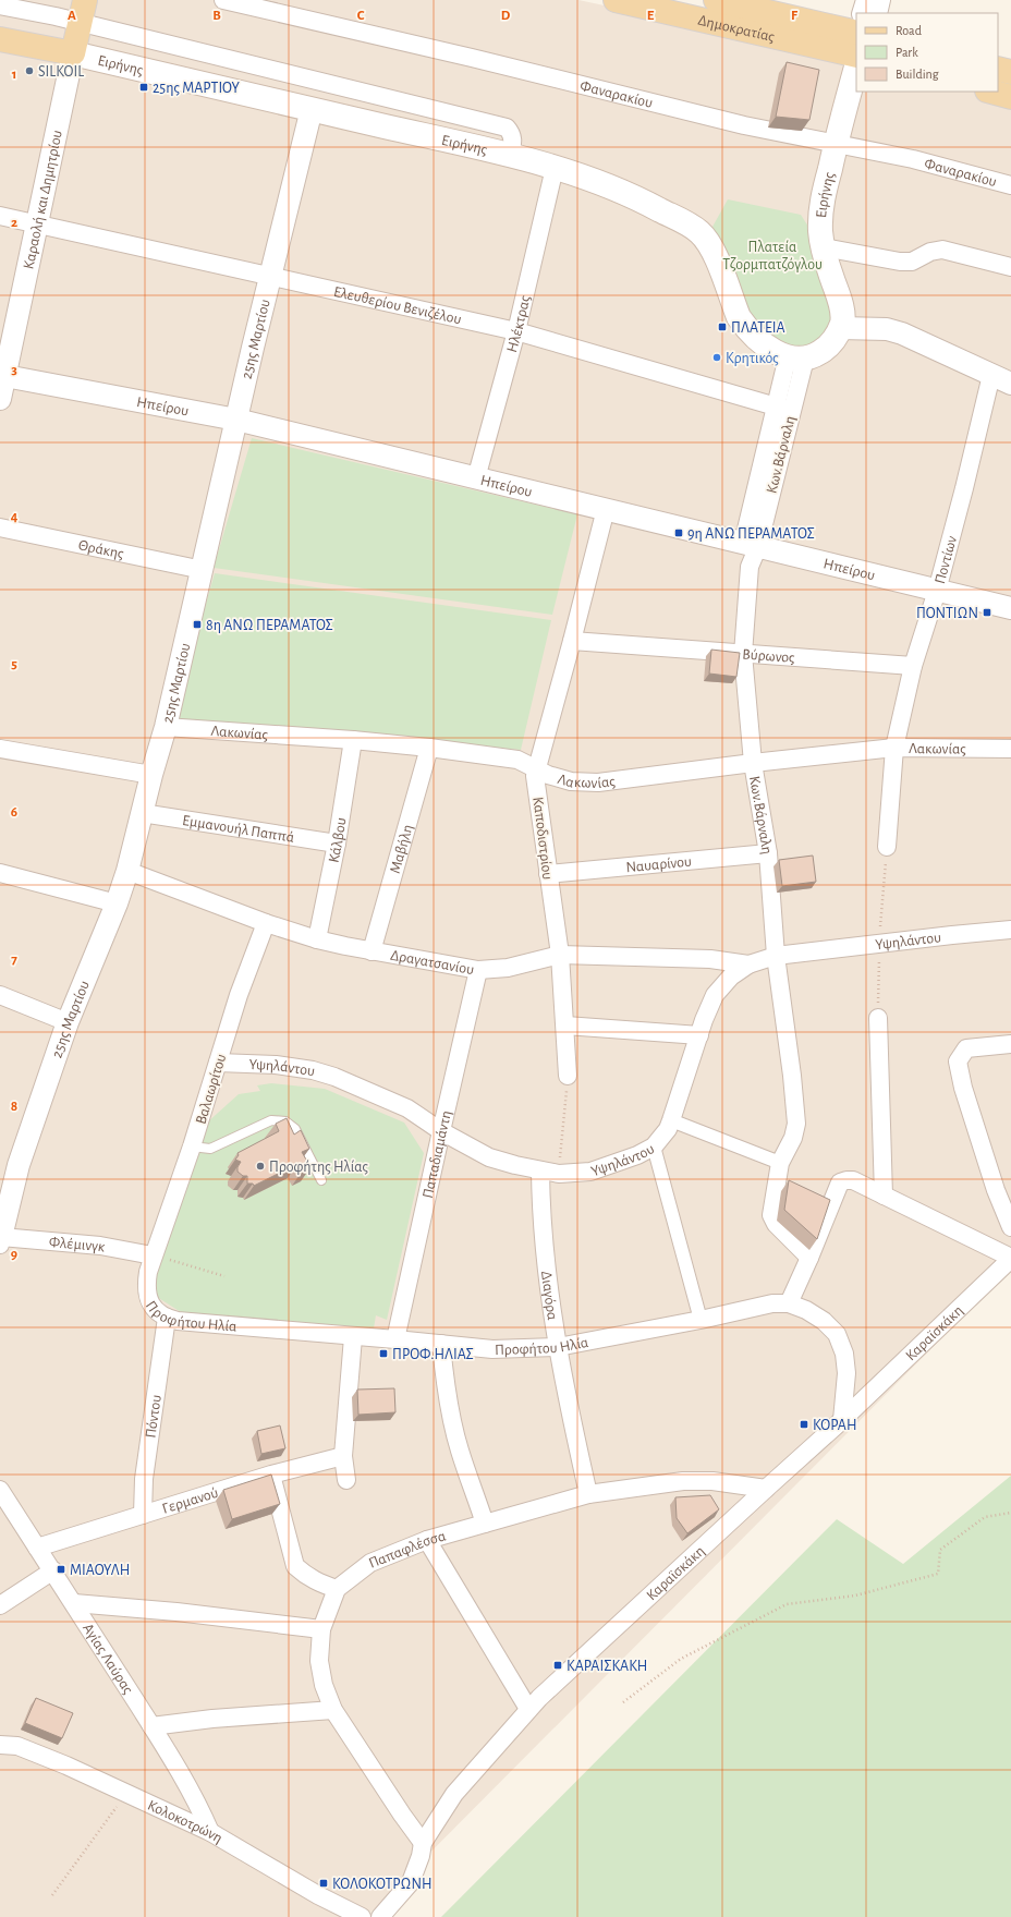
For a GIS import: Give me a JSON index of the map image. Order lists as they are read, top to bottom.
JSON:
{
  "streets": {
    "main road": ["Δημοκρατίας", "Ειρήνης", "Καραολή και Δημητρίου"],
    "street": [
      "Φαναρακίου",
      "Ελευθερίου Βενιζέλου",
      "Ηλέκτρας",
      "25ης Μαρτίου",
      "Ηπείρου",
      "Κων.Βάρναλη",
      "Θράκης",
      "Ποντίων",
      "Βύρωνος",
      "Λακωνίας",
      "Εμμανουήλ Παππά",
      "Καποδιστρίου",
      "Κάλβου",
      "Μαβήλη",
      "Ναυαρίνου",
      "Υψηλάντου",
      "Δραγατσανίου",
      "Βαλαωρίτου",
      "Παπαδιαμάντη",
      "Φλέμινγκ",
      "Διαγόρα",
      "Προφήτου Ηλία",
      "Καραϊσκάκη",
      "Πόντου",
      "Γερμανού",
      "Παπαφλέσσα",
      "Αγίας Λαύρας",
      "Κολοκοτρώνη"
    ]
  },
  "crossings": [
    ["Ειρήνης", "Φαναρακίου"],
    ["Ειρήνης", "Καραολή και Δημητρίου"],
    ["Ειρήνης", "Ηλέκτρας"],
    ["Ειρήνης", "25ης Μαρτίου"],
    ["Ειρήνης", "Κων.Βάρναλη"],
    ["Καραολή και Δημητρίου", "Ελευθερίου Βενιζέλου"],
    ["Καραολή και Δημητρίου", "Ηπείρου"],
    ["Ελευθερίου Βενιζέλου", "Ηλέκτρας"],
    ["Ελευθερίου Βενιζέλου", "25ης Μαρτίου"],
    ["Ελευθερίου Βενιζέλου", "Κων.Βάρναλη"],
    ["Ηλέκτρας", "Ηπείρου"],
    ["25ης Μαρτίου", "Ηπείρου"],
    ["25ης Μαρτίου", "Θράκης"],
    ["25ης Μαρτίου", "Λακωνίας"],
    ["25ης Μαρτίου", "Εμμανουήλ Παππά"],
    ["25ης Μαρτίου", "Δραγατσανίου"],
    ["25ης Μαρτίου", "Φλέμινγκ"],
    ["Ηπείρου", "Κων.Βάρναλη"],
    ["Ηπείρου", "Ποντίων"],
    ["Ηπείρου", "Καποδιστρίου"],
    ["Κων.Βάρναλη", "Βύρωνος"],
    ["Κων.Βάρναλη", "Λακωνίας"],
    ["Κων.Βάρναλη", "Ναυαρίνου"],
    ["Κων.Βάρναλη", "Υψηλάντου"],
    ["Ποντίων", "Βύρωνος"],
    ["Ποντίων", "Λακωνίας"],
    ["Βύρωνος", "Καποδιστρίου"],
    ["Λακωνίας", "Καποδιστρίου"],
    ["Λακωνίας", "Κάλβου"],
    ["Λακωνίας", "Μαβήλη"],
    ["Εμμανουήλ Παππά", "Κάλβου"],
    ["Καποδιστρίου", "Ναυαρίνου"],
    ["Καποδιστρίου", "Δραγατσανίου"],
    ["Κάλβου", "Δραγατσανίου"],
    ["Μαβήλη", "Δραγατσανίου"],
    ["Υψηλάντου", "Δραγατσανίου"],
    ["Υψηλάντου", "Βαλαωρίτου"],
    ["Υψηλάντου", "Παπαδιαμάντη"],
    ["Υψηλάντου", "Διαγόρα"],
    ["Δραγατσανίου", "Βαλαωρίτου"],
    ["Δραγατσανίου", "Παπαδιαμάντη"],
    ["Βαλαωρίτου", "Φλέμινγκ"],
    ["Βαλαωρίτου", "Προφήτου Ηλία"],
    ["Παπαδιαμάντη", "Προφήτου Ηλία"],
    ["Φλέμινγκ", "Προφήτου Ηλία"],
    ["Διαγόρα", "Προφήτου Ηλία"],
    ["Διαγόρα", "Παπαφλέσσα"],
    ["Προφήτου Ηλία", "Καραϊσκάκη"],
    ["Προφήτου Ηλία", "Πόντου"],
    ["Καραϊσκάκη", "Παπαφλέσσα"],
    ["Πόντου", "Γερμανού"],
    ["Γερμανού", "Αγίας Λαύρας"],
    ["Αγίας Λαύρας", "Κολοκοτρώνη"]
  ],
  "parks": ["Πλατεία Τζορμπατζόγλου"],
  "places": {
    "other": ["SILKOIL", "Κρητικός", "Προφήτης Ηλίας"],
    "transit": [
      "25ης ΜΑΡΤΙΟΥ",
      "ΠΛΑΤΕΙΑ",
      "9η ΑΝΩ ΠΕΡΑΜΑΤΟΣ",
      "ΠΟΝΤΙΩΝ",
      "8η ΑΝΩ ΠΕΡΑΜΑΤΟΣ",
      "ΠΡΟΦ.ΗΛΙΑΣ",
      "ΚΟΡΑΗ",
      "ΜΙΑΟΥΛΗ",
      "ΚΑΡΑΙΣΚΑΚΗ",
      "ΚΟΛΟΚΟΤΡΩΝΗ"
    ]
  },
  "legend": ["Road", "Park", "Building"],
  "grid": {
    "columns": [
      "A",
      "B",
      "C",
      "D",
      "E",
      "F"
    ],
    "rows": [
      "1",
      "2",
      "3",
      "4",
      "5",
      "6",
      "7",
      "8",
      "9"
    ]
  }
}
